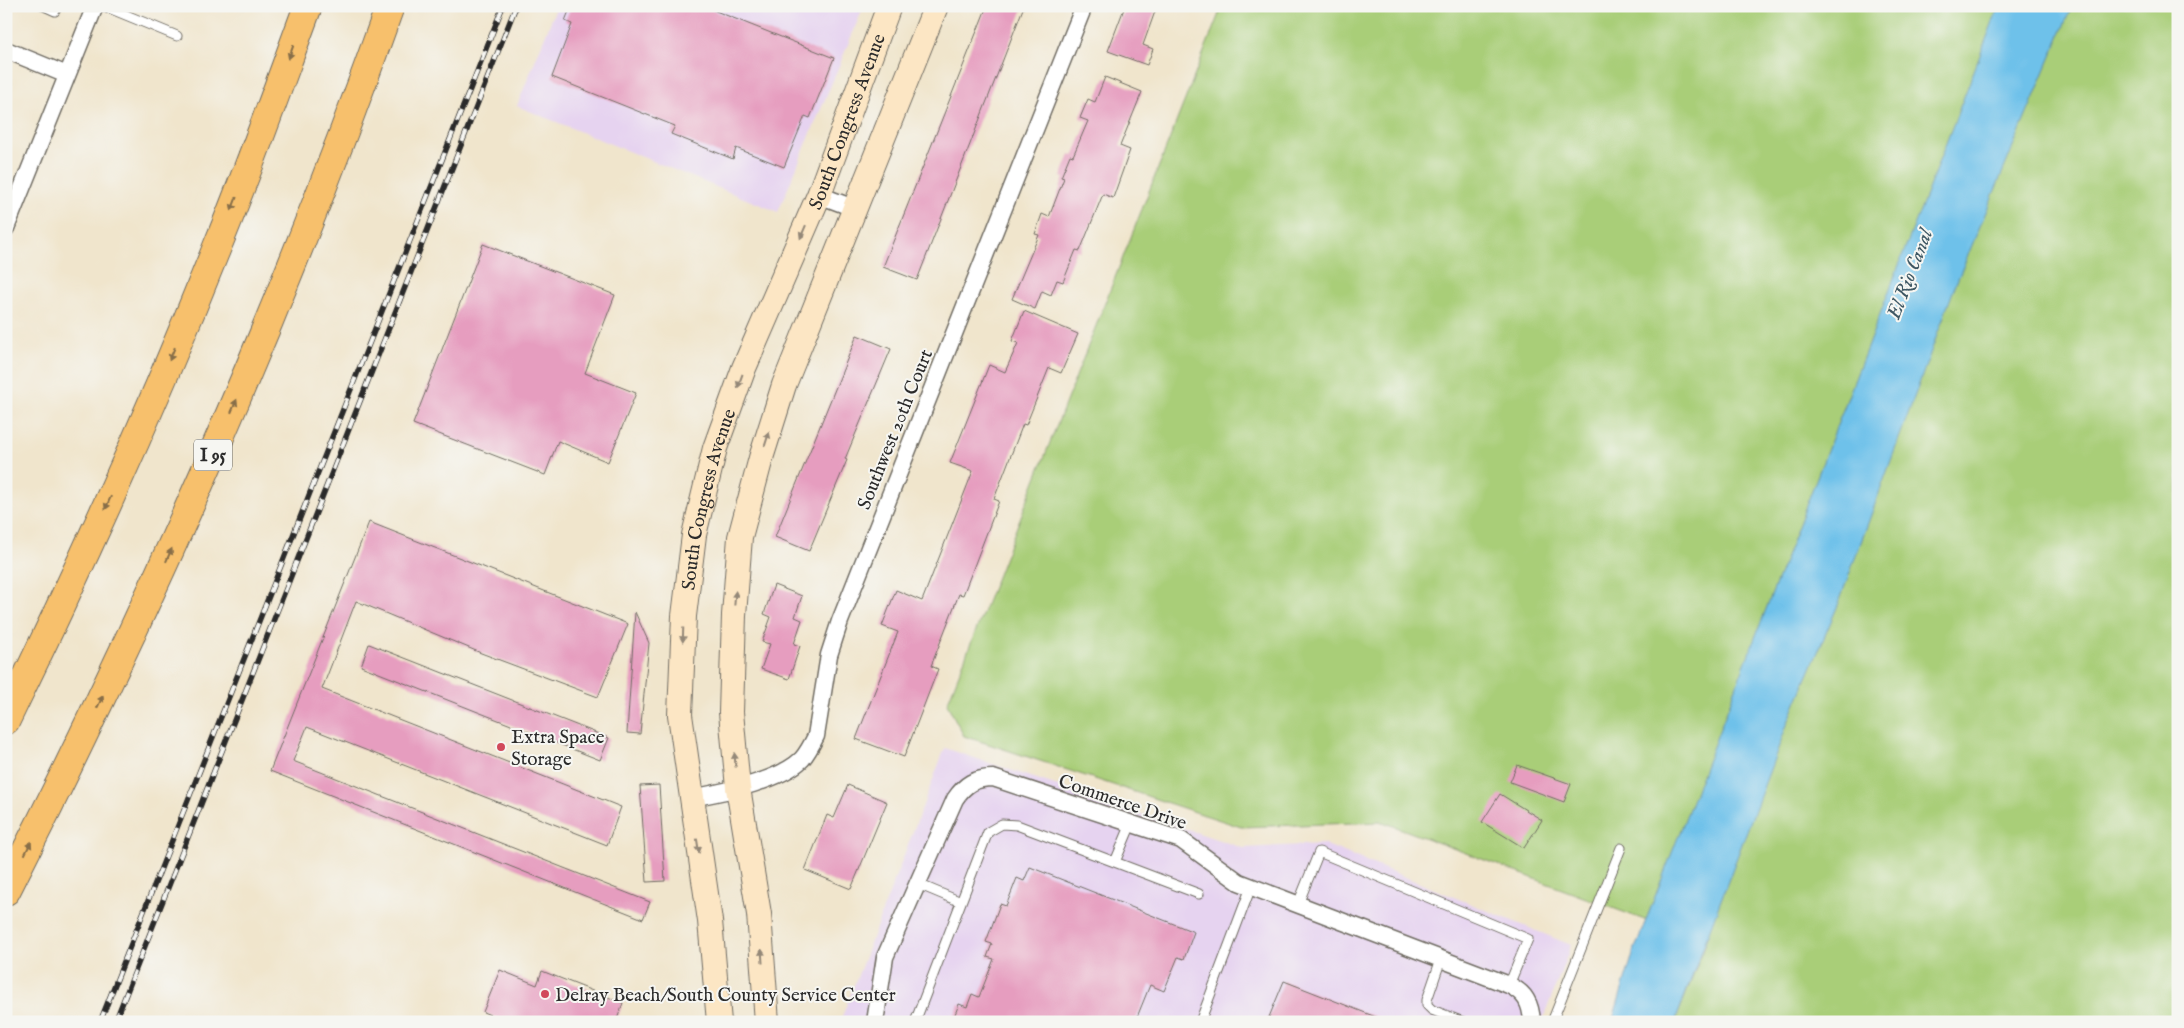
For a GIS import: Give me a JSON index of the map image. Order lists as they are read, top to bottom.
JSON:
{
  "streets": {
    "highway": ["I 95"],
    "main road": ["South Congress Avenue"],
    "street": ["Southwest 20th Court", "Commerce Drive"]
  },
  "crossings": [
    ["South Congress Avenue", "Southwest 20th Court"]
  ],
  "water": ["El Rio Canal"],
  "places": ["Extra Space Storage", "Delray Beach/South County Service Center"]
}
